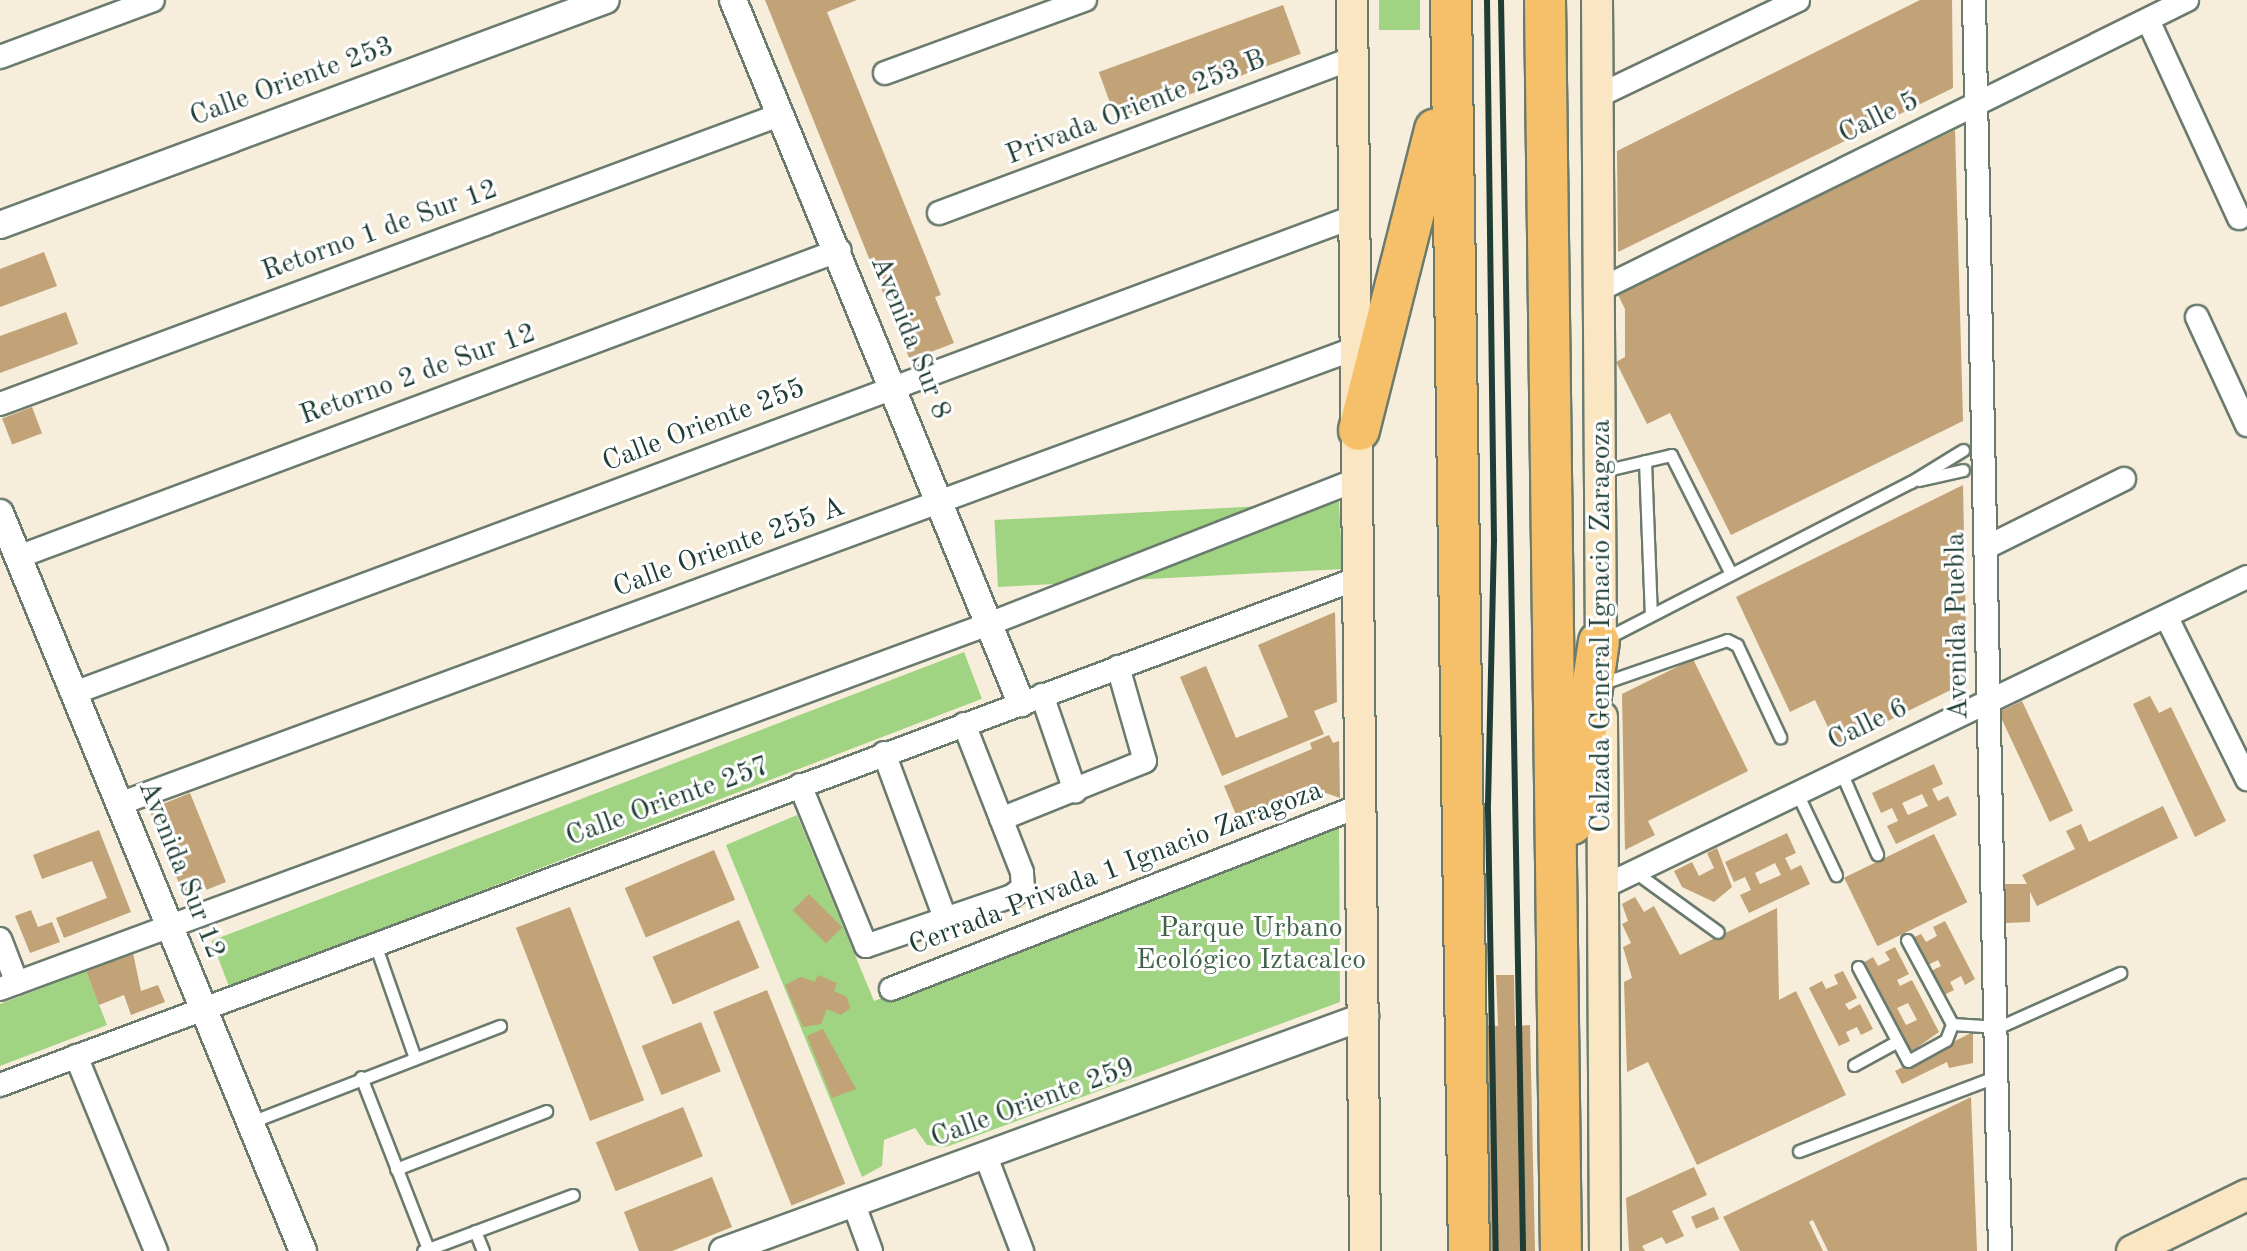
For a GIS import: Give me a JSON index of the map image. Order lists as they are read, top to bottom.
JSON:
{
  "streets": {
    "highway": ["Calzada General Ignacio Zaragoza"],
    "street": [
      "Calle Oriente 253",
      "Privada Oriente 253 B",
      "Calle 5",
      "Retorno 1 de Sur 12",
      "Avenida Sur 8",
      "Retorno 2 de Sur 12",
      "Calle Oriente 255",
      "Calle Oriente 255 A",
      "Avenida Puebla",
      "Calle 6",
      "Calle Oriente 257",
      "Cerrada Privada 1 Ignacio Zaragoza",
      "Avenida Sur 12",
      "Calle Oriente 259"
    ]
  },
  "crossings": [
    ["Calle 5", "Calzada General Ignacio Zaragoza"],
    ["Calle 5", "Avenida Puebla"],
    ["Retorno 1 de Sur 12", "Avenida Sur 8"],
    ["Avenida Sur 8", "Retorno 2 de Sur 12"],
    ["Avenida Sur 8", "Calle Oriente 255"],
    ["Avenida Sur 8", "Calle Oriente 255 A"],
    ["Avenida Sur 8", "Calle Oriente 257"],
    ["Retorno 2 de Sur 12", "Avenida Sur 12"],
    ["Calle Oriente 255", "Avenida Sur 12"],
    ["Calle Oriente 255 A", "Avenida Sur 12"],
    ["Calzada General Ignacio Zaragoza", "Calle 6"],
    ["Avenida Puebla", "Calle 6"],
    ["Calle Oriente 257", "Avenida Sur 12"]
  ],
  "parks": ["Parque Urbano Ecológico Iztacalco"]
}
